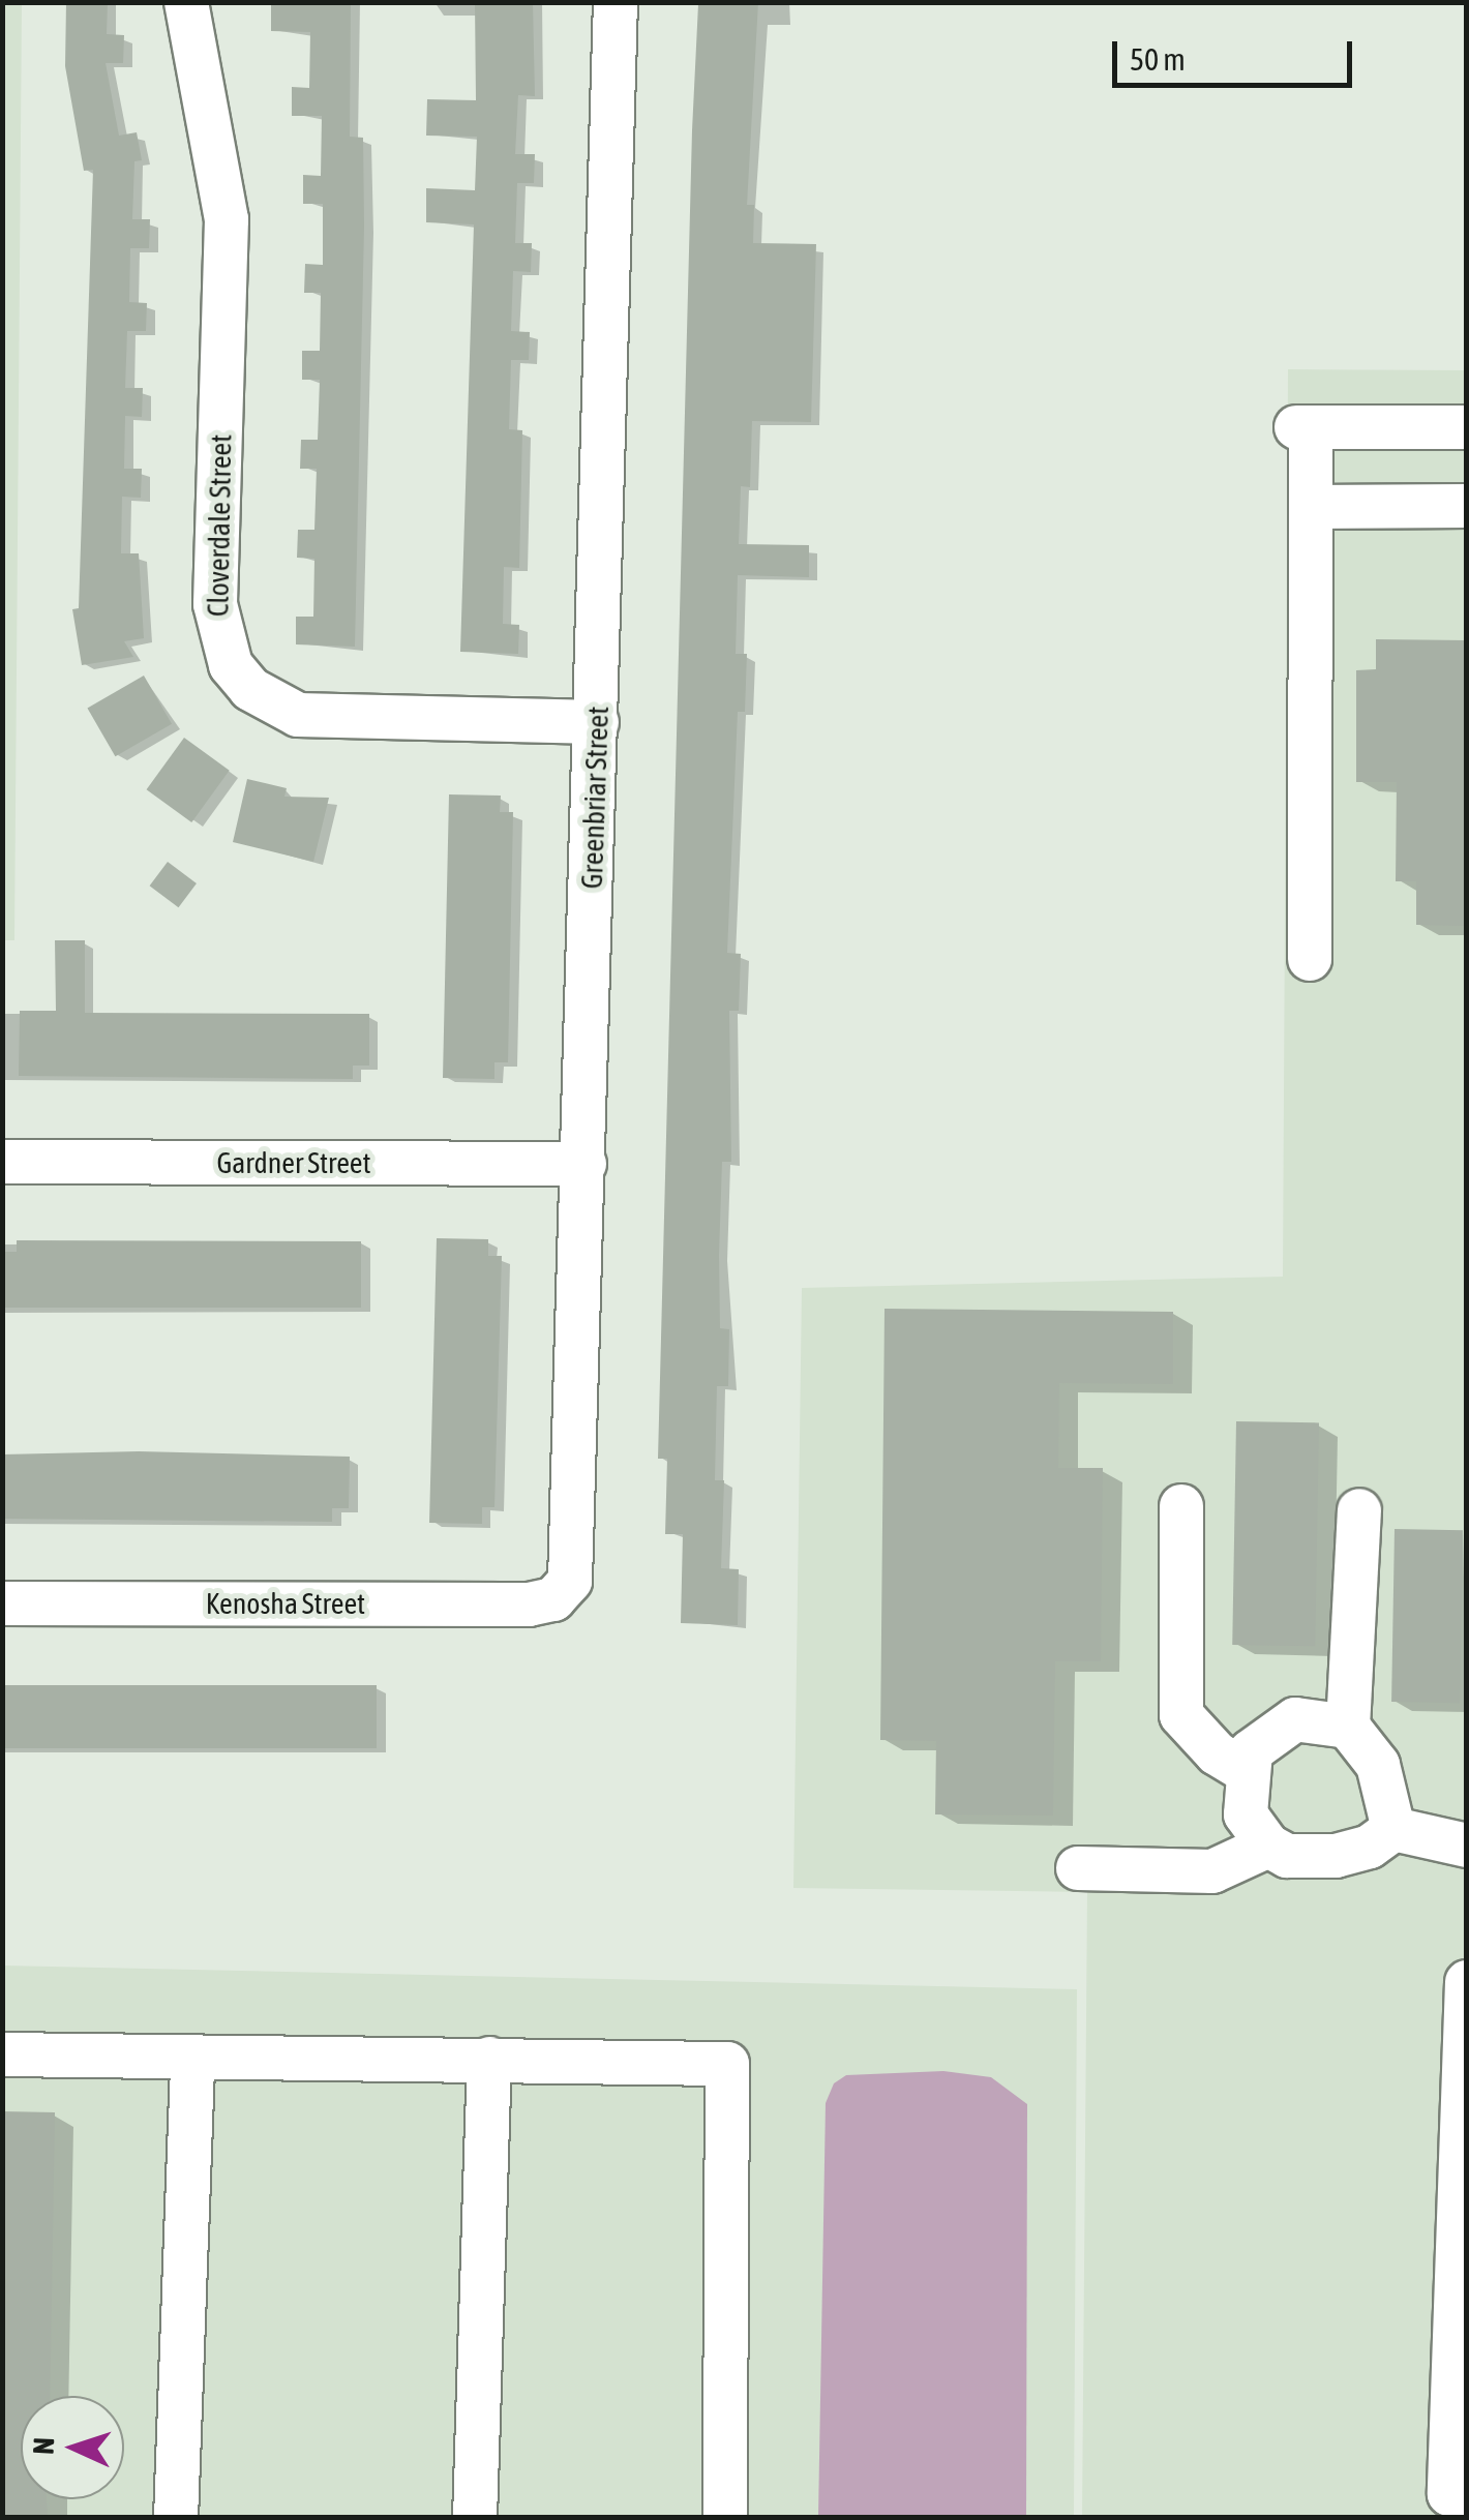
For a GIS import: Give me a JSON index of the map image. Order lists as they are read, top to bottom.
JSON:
{
  "streets": {
    "street": [
      "Cloverdale Street",
      "Greenbriar Street",
      "Gardner Street",
      "Kenosha Street"
    ]
  },
  "crossings": [
    ["Cloverdale Street", "Greenbriar Street"],
    ["Greenbriar Street", "Gardner Street"],
    ["Greenbriar Street", "Kenosha Street"]
  ],
  "scale_bar": "50 m",
  "north": "left"
}
